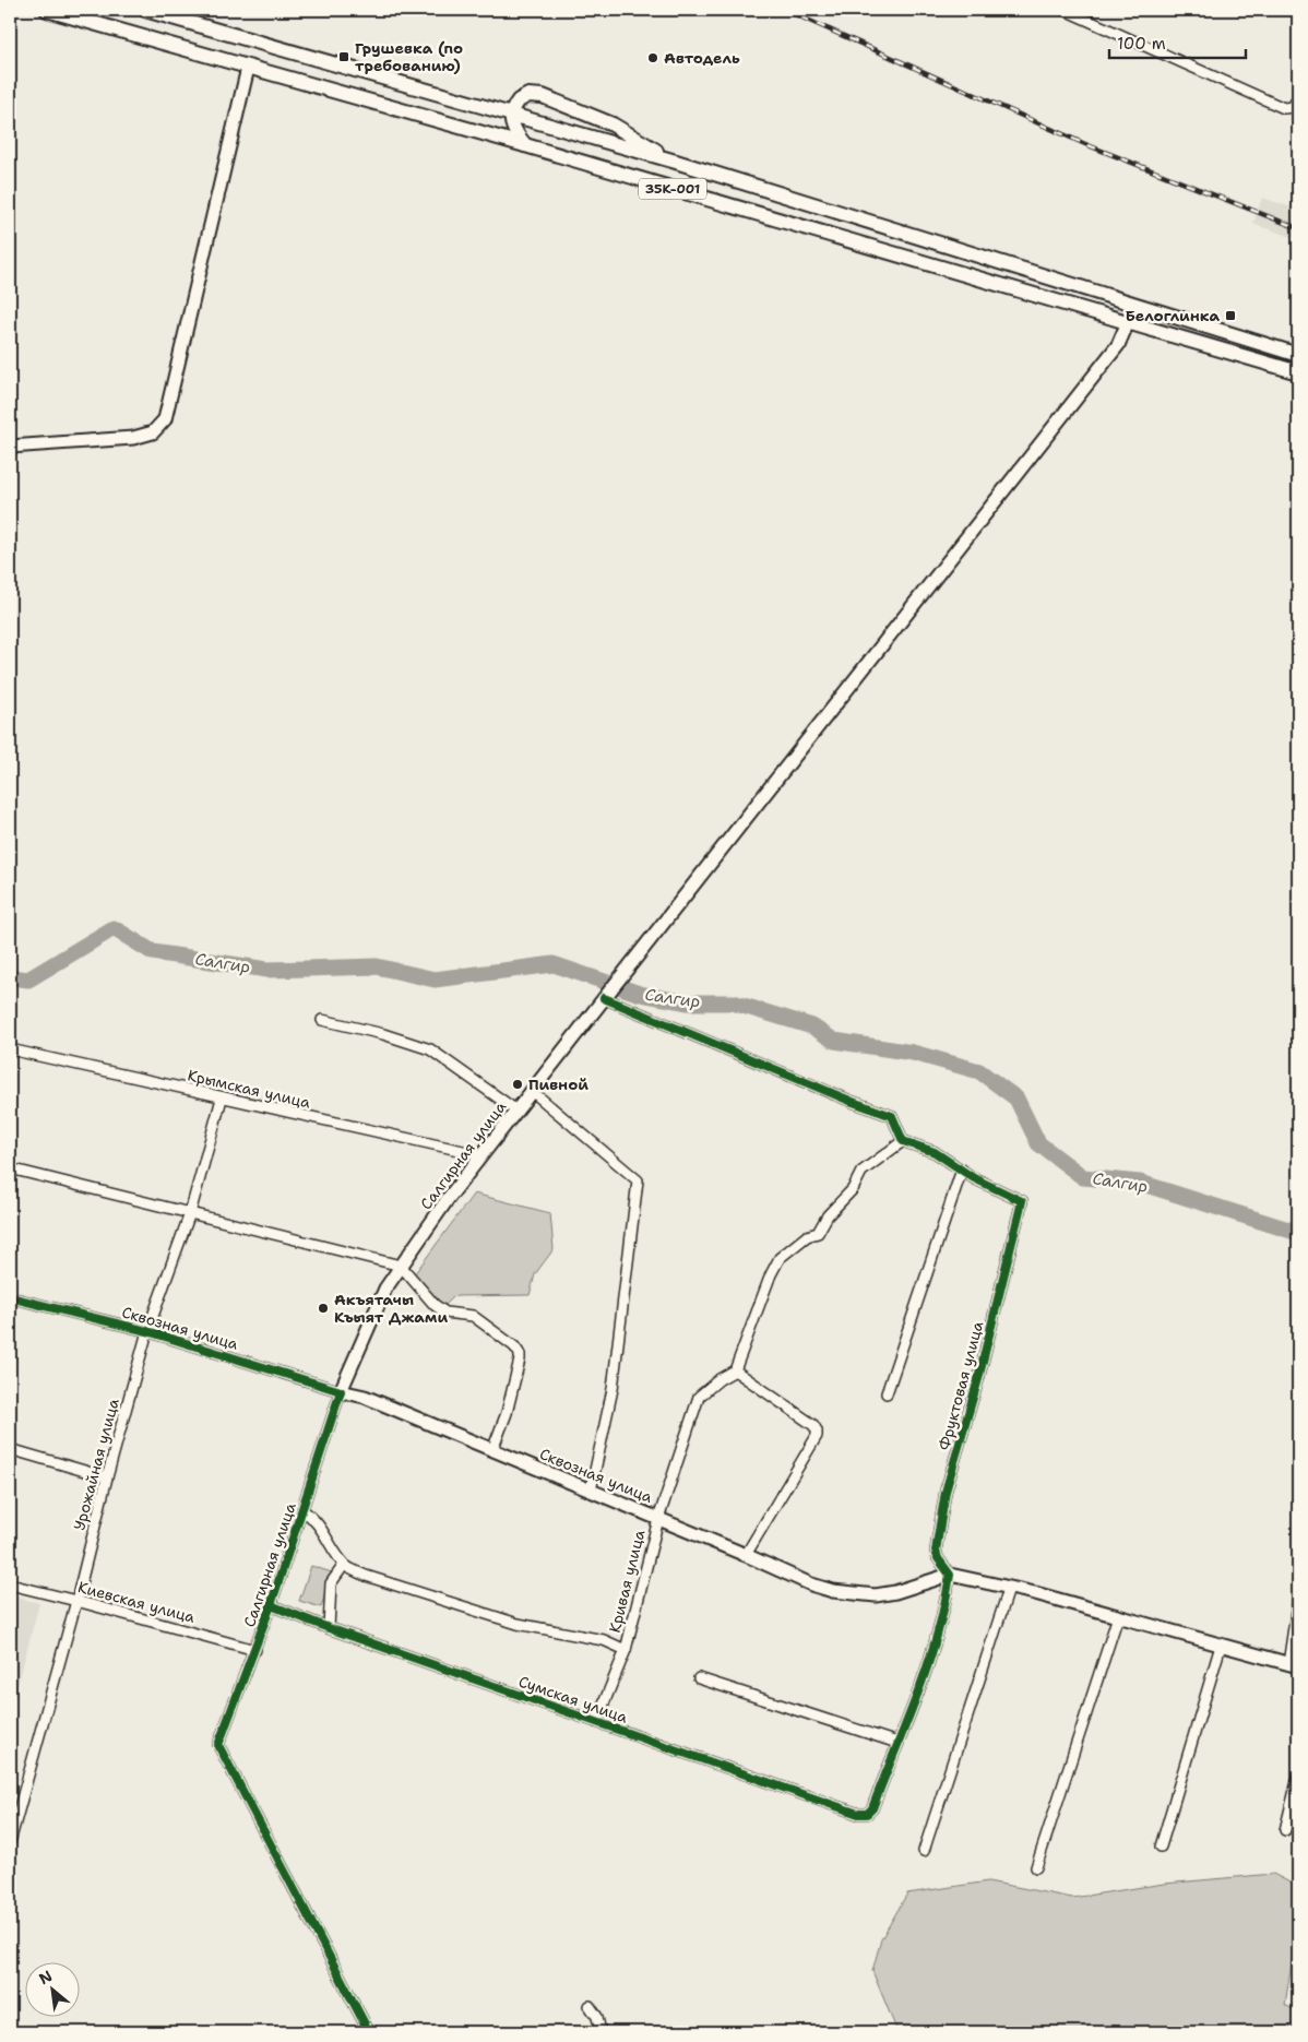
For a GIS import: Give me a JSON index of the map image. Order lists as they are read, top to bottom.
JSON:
{
  "streets": {
    "main road": ["35К-001", "Салгирная улица", "Сквозная улица"],
    "street": [
      "Крымская улица",
      "Фруктовая улица",
      "Урожайная улица",
      "Кривая улица",
      "Киевская улица",
      "Сумская улица"
    ]
  },
  "crossings": [
    ["35К-001", "Салгирная улица"],
    ["Крымская улица", "Салгирная улица"],
    ["Крымская улица", "Урожайная улица"],
    ["Салгирная улица", "Сквозная улица"],
    ["Салгирная улица", "Киевская улица"],
    ["Салгирная улица", "Сумская улица"],
    ["Сквозная улица", "Фруктовая улица"],
    ["Сквозная улица", "Урожайная улица"],
    ["Сквозная улица", "Кривая улица"],
    ["Урожайная улица", "Киевская улица"],
    ["Кривая улица", "Сумская улица"]
  ],
  "water": ["Салгир"],
  "places": {
    "transit": ["Грушевка (по требованию)", "Белоглинка"],
    "other": ["Автодель", "Пивной", "Акъятачы Къыят Джами"]
  },
  "scale_bar": "100 m",
  "north": "top left"
}
